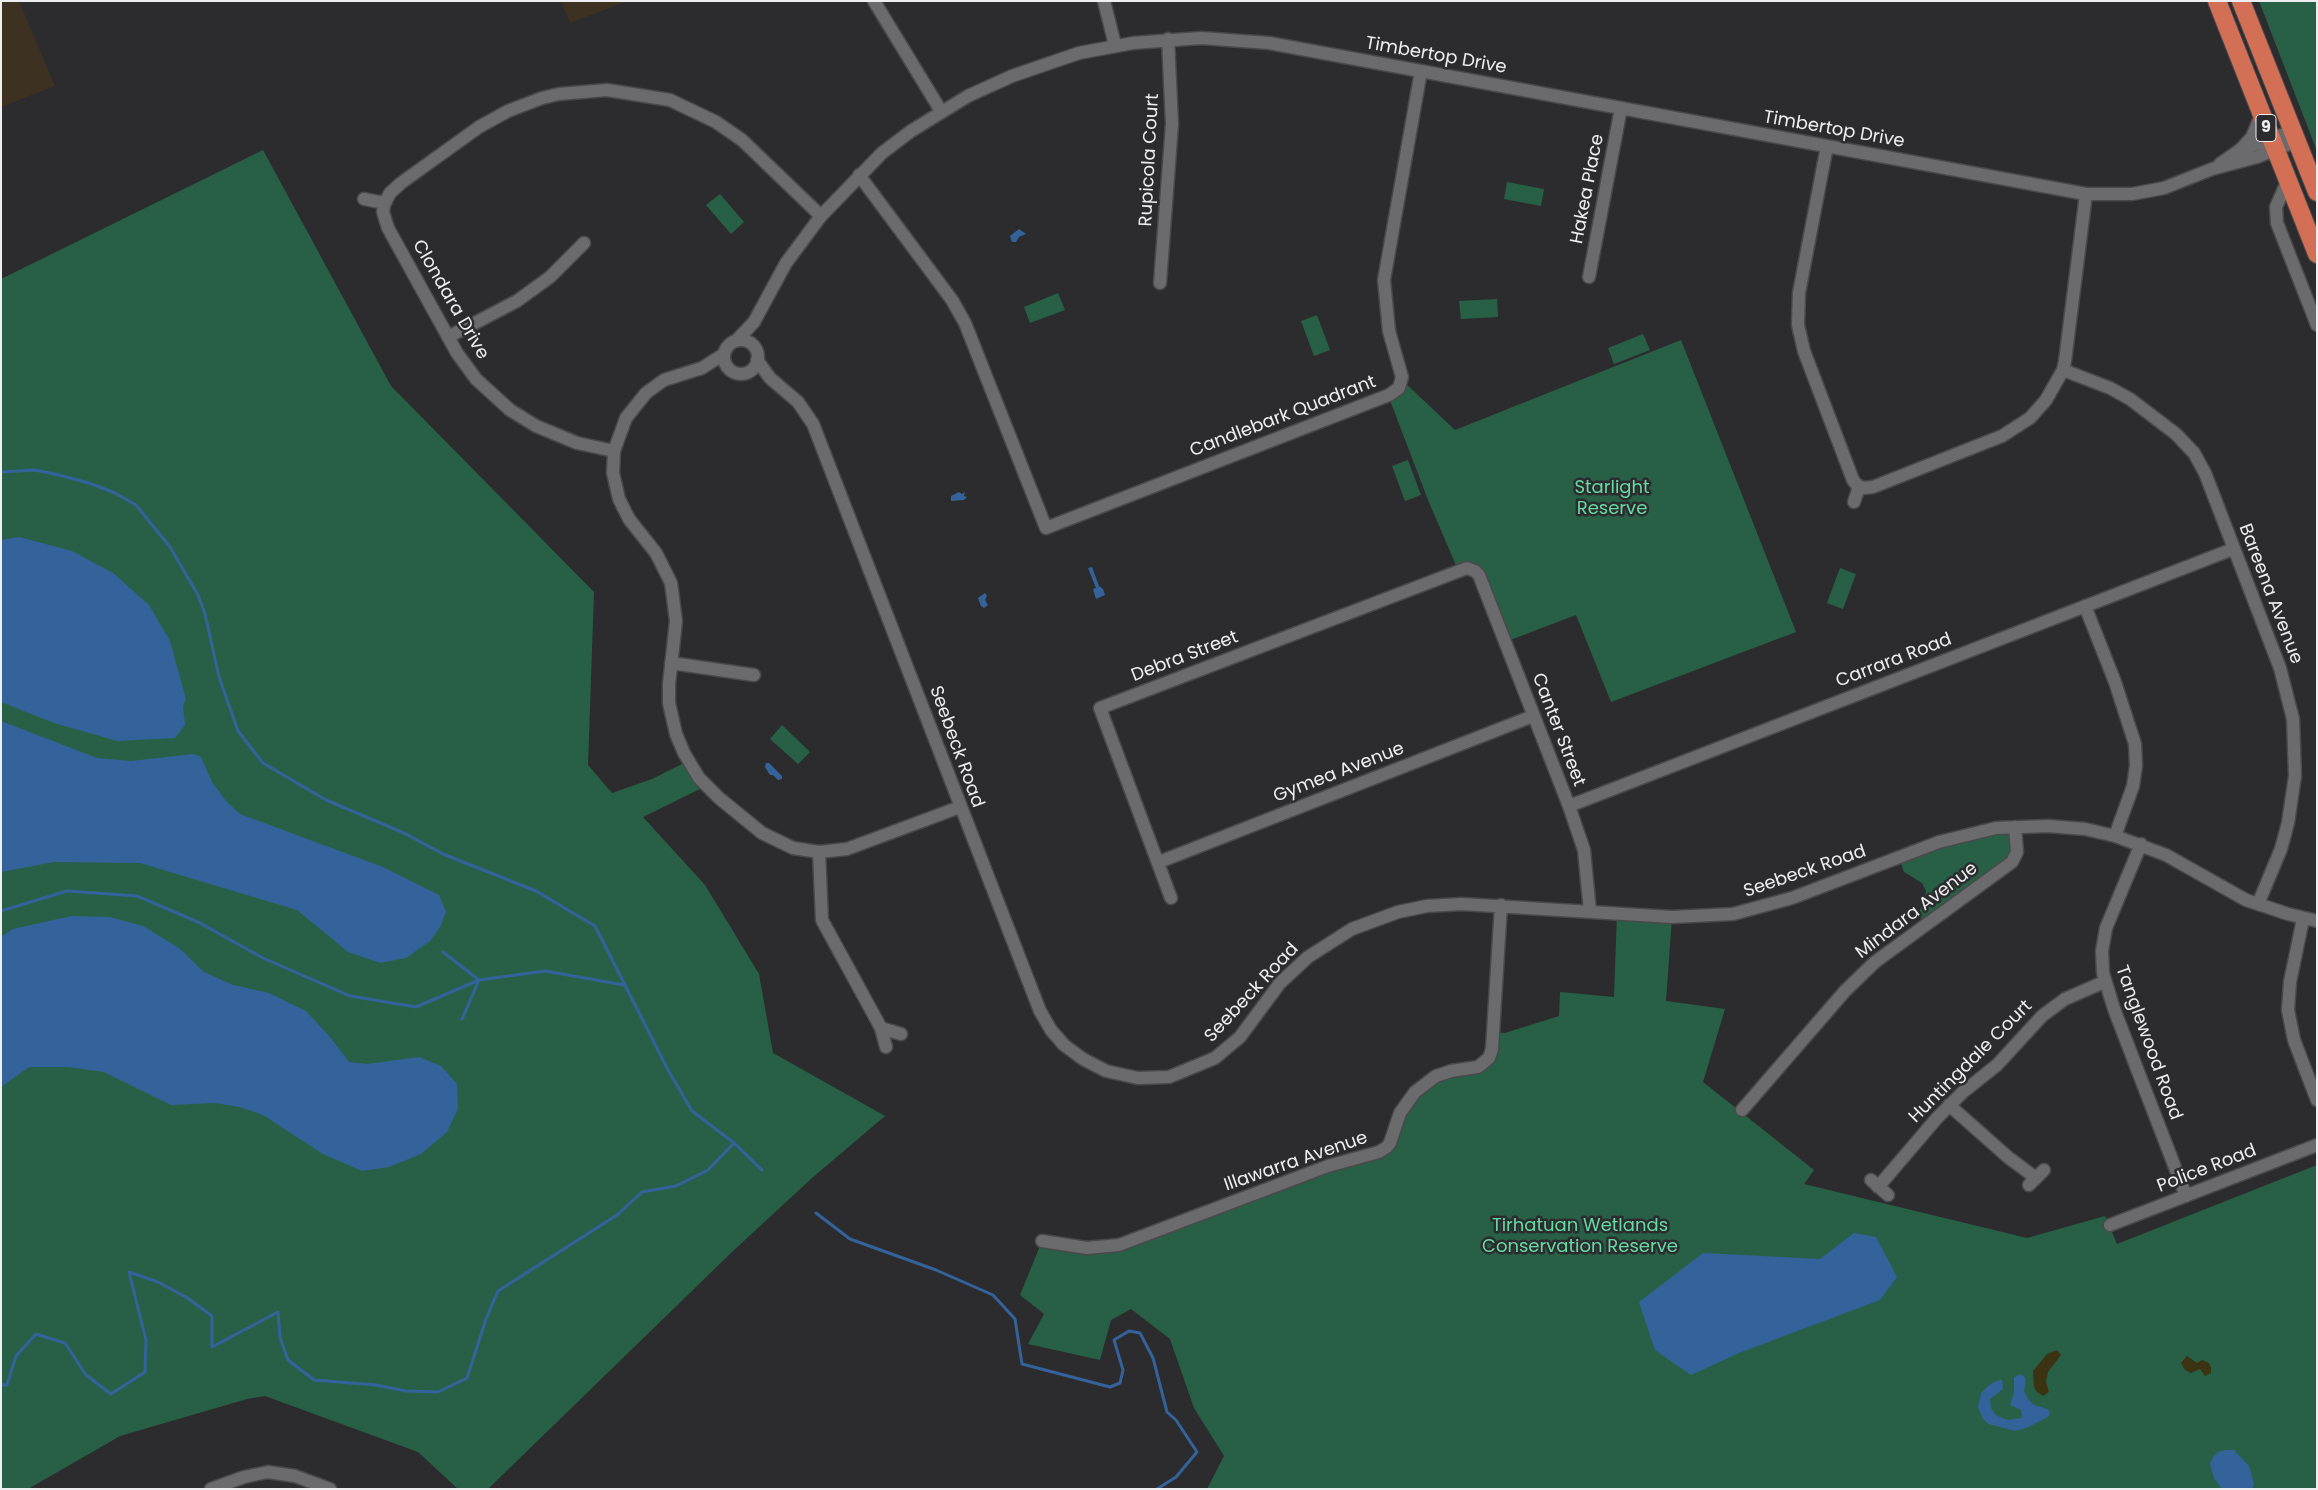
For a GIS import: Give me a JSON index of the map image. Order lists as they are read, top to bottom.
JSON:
{
  "streets": {
    "highway": ["9"],
    "street": [
      "Timbertop Drive",
      "Rupicola Court",
      "Hakea Place",
      "Clondara Drive",
      "Candlebark Quadrant",
      "Bareena Avenue",
      "Debra Street",
      "Carrara Road",
      "Canter Street",
      "Seebeck Road",
      "Gymea Avenue",
      "Mindara Avenue",
      "Tanglewood Road",
      "Huntingdale Court",
      "Illawarra Avenue",
      "Police Road"
    ]
  },
  "crossings": [
    ["Timbertop Drive", "9"],
    ["Timbertop Drive", "Rupicola Court"],
    ["Timbertop Drive", "Hakea Place"],
    ["Timbertop Drive", "Candlebark Quadrant"],
    ["Timbertop Drive", "Seebeck Road"],
    ["Bareena Avenue", "Carrara Road"],
    ["Bareena Avenue", "Seebeck Road"],
    ["Debra Street", "Canter Street"],
    ["Debra Street", "Gymea Avenue"],
    ["Carrara Road", "Canter Street"],
    ["Canter Street", "Seebeck Road"],
    ["Canter Street", "Gymea Avenue"],
    ["Seebeck Road", "Mindara Avenue"],
    ["Seebeck Road", "Tanglewood Road"],
    ["Seebeck Road", "Illawarra Avenue"],
    ["Tanglewood Road", "Huntingdale Court"],
    ["Tanglewood Road", "Police Road"]
  ],
  "parks": ["Starlight Reserve", "Tirhatuan Wetlands Conservation Reserve"]
}
